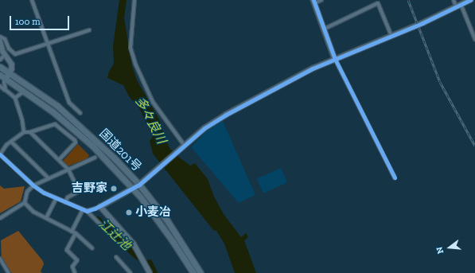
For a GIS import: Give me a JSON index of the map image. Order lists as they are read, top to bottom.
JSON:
{
  "streets": {
    "highway": ["国道201号"]
  },
  "water": ["多々良川", "江辻池"],
  "places": ["吉野家", "小麦冶"],
  "scale_bar": "100 m",
  "north": "left"
}
